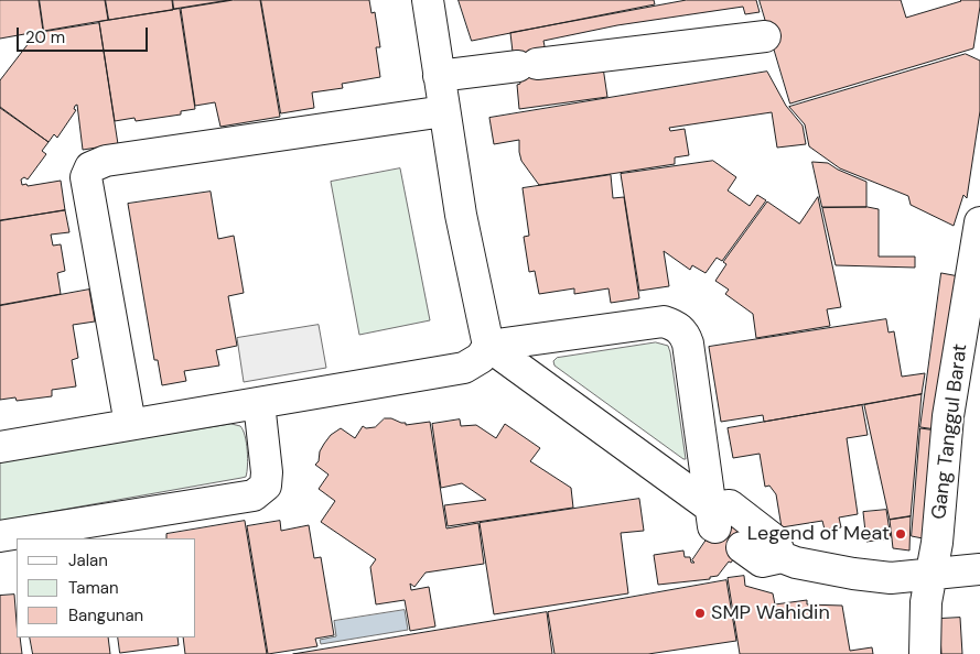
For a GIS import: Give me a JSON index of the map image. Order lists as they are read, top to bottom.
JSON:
{
  "streets": {
    "street": ["Gang Tanggul Barat"]
  },
  "places": ["Legend of Meat", "SMP Wahidin"],
  "legend": ["Jalan", "Taman", "Bangunan"],
  "scale_bar": "20 m"
}
